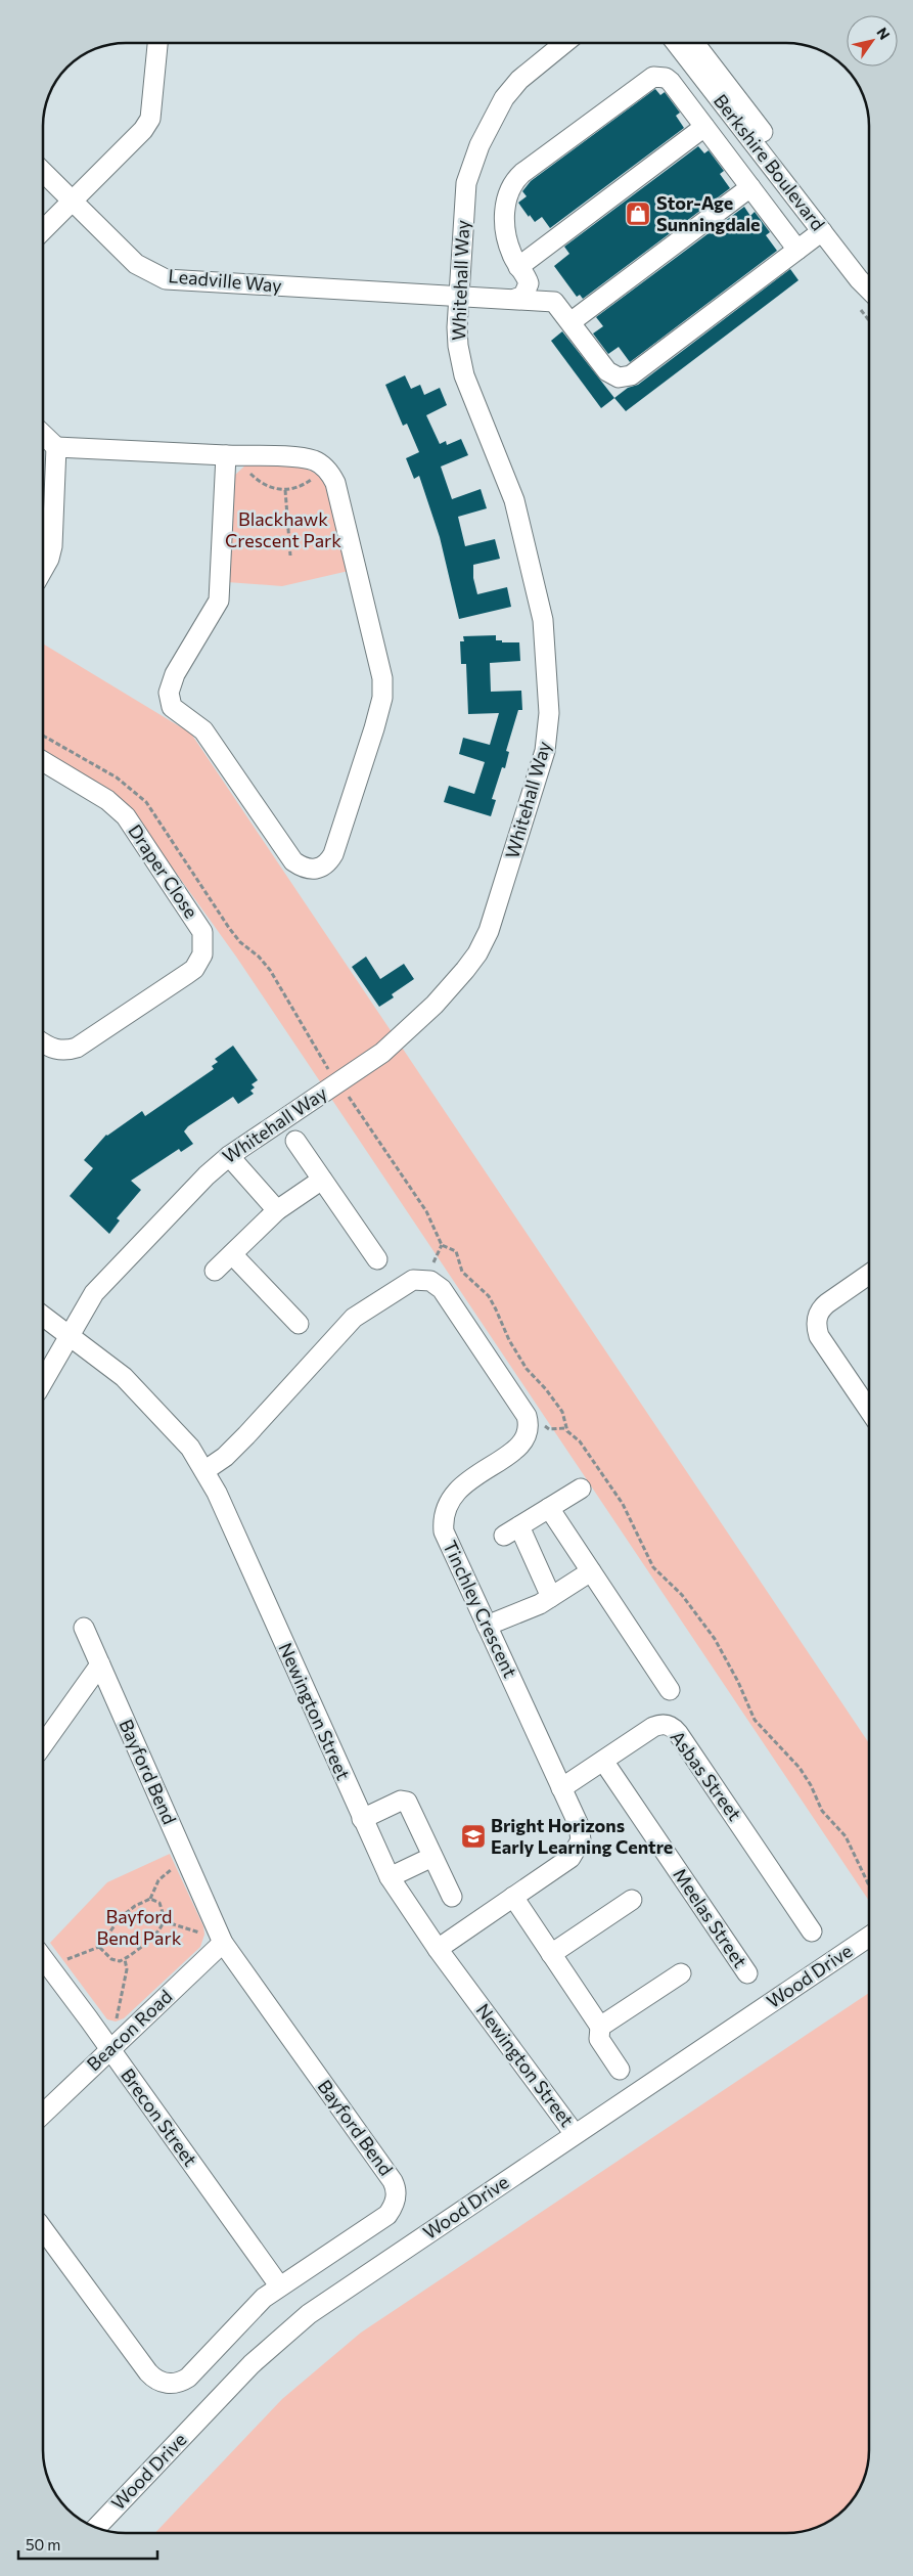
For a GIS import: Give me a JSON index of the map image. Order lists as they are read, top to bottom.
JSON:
{
  "streets": {
    "street": [
      "Berkshire Boulevard",
      "Whitehall Way",
      "Leadville Way",
      "Draper Close",
      "Tinchley Crescent",
      "Newington Street",
      "Bayford Bend",
      "Asbas Street",
      "Meelas Street",
      "Wood Drive",
      "Beacon Road",
      "Brecon Street"
    ]
  },
  "crossings": [
    ["Whitehall Way", "Leadville Way"],
    ["Whitehall Way", "Newington Street"],
    ["Tinchley Crescent", "Newington Street"],
    ["Tinchley Crescent", "Asbas Street"],
    ["Newington Street", "Wood Drive"],
    ["Bayford Bend", "Beacon Road"],
    ["Bayford Bend", "Brecon Street"],
    ["Asbas Street", "Meelas Street"],
    ["Beacon Road", "Brecon Street"]
  ],
  "parks": ["Blackhawk Crescent Park", "Bayford Bend Park"],
  "places": {
    "shop": ["Stor-Age Sunningdale"],
    "school or university": ["Bright Horizons Early Learning Centre"]
  },
  "scale_bar": "50 m",
  "north": "top right"
}
